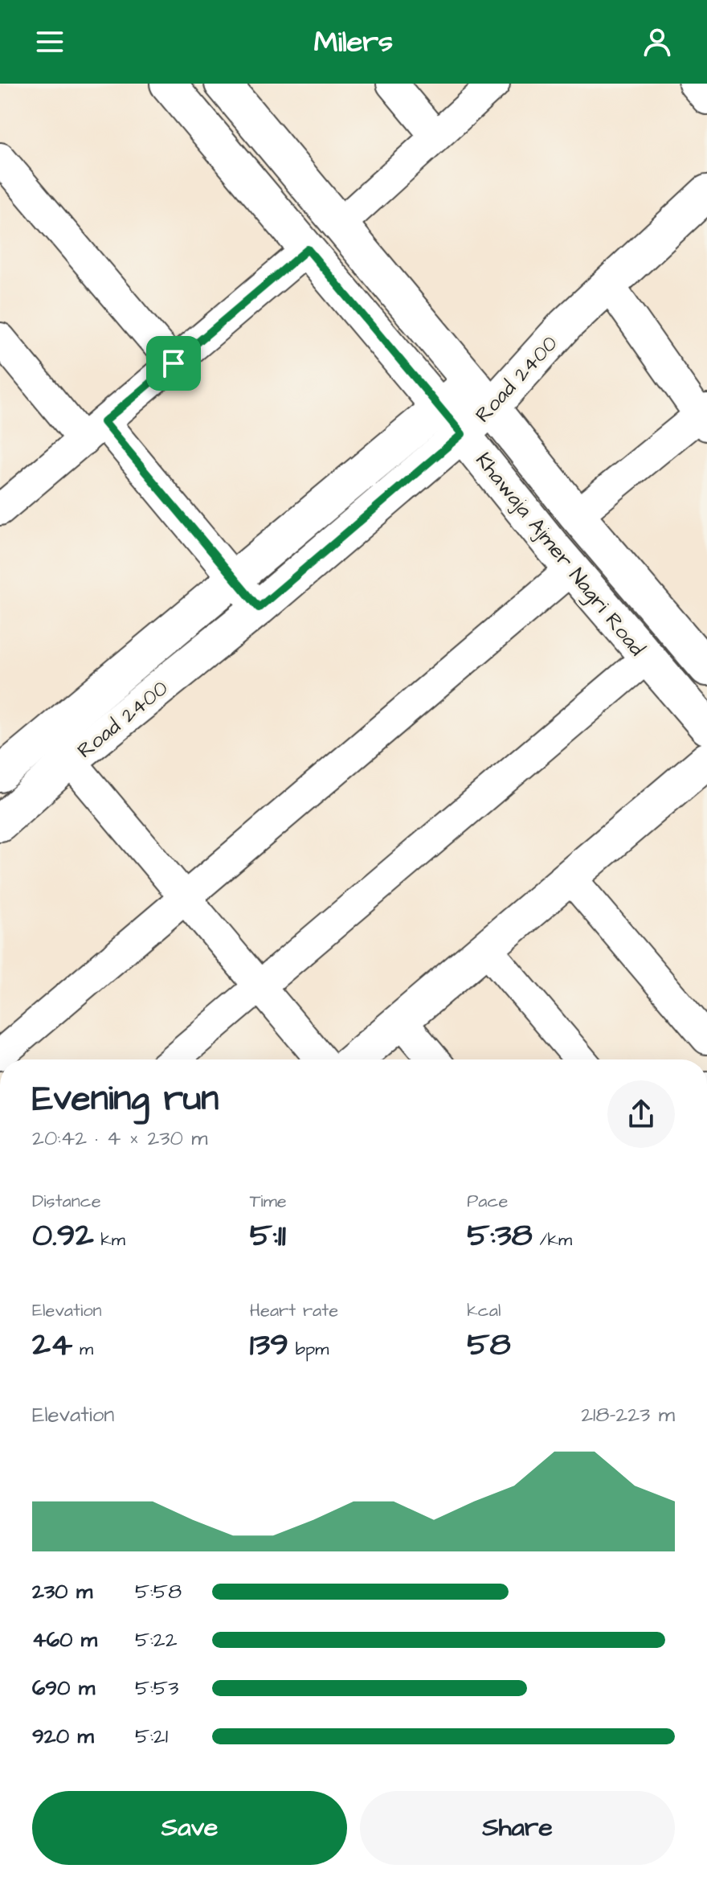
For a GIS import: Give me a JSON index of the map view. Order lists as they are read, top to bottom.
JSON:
{
  "streets": {
    "main road": ["Road 2400", "Khawaja Ajmer Nagri Road"]
  },
  "crossings": [
    ["Road 2400", "Khawaja Ajmer Nagri Road"]
  ],
  "page": {
    "header": "Milers",
    "heading": ["Evening run", "20:42 · 4 × 230 m"],
    "stats": [
      ["Distance", "0.92 km"],
      ["Time", "5:11"],
      ["Pace", "5:38 /km"],
      ["Elevation", "24 m"],
      ["Heart rate", "139 bpm"],
      ["kcal", "58"]
    ],
    "chart": ["Elevation", "218–223 m"],
    "list": [
      {
        "name": "230 m",
        "note": "5:58"
      },
      {
        "name": "460 m",
        "note": "5:22"
      },
      {
        "name": "690 m",
        "note": "5:53"
      },
      {
        "name": "920 m",
        "note": "5:21"
      }
    ],
    "buttons": ["Save", "Share"]
  }
}
